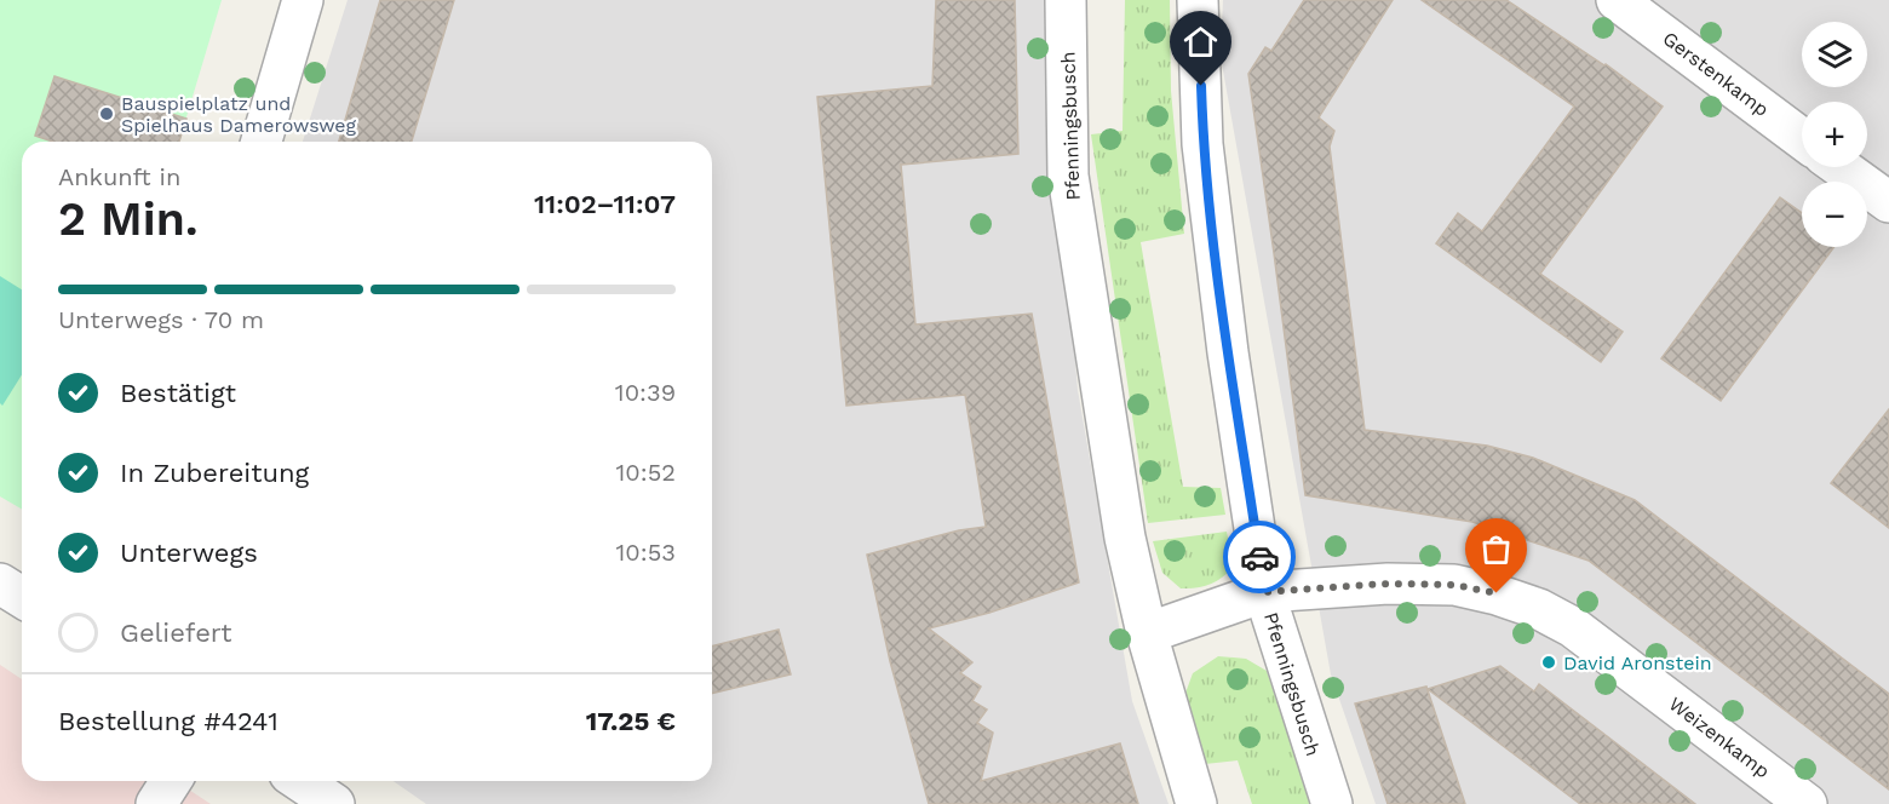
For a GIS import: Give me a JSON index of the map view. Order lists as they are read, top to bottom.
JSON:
{
  "streets": {
    "street": ["Gerstenkamp", "Pfenningsbusch", "Weizenkamp"]
  },
  "crossings": [
    ["Pfenningsbusch", "Weizenkamp"]
  ],
  "places": ["Bauspielplatz und Spielhaus Damerowsweg", "David Aronstein"],
  "page": {
    "map_buttons": ["+", "−"],
    "heading": ["2 Min.", "Ankunft in", "11:02–11:07"],
    "panel": ["Bestellung #4241", "17.25 €"],
    "bar": "Unterwegs · 70 m",
    "list": [
      ["Bestätigt", "10:39"],
      ["In Zubereitung", "10:52"],
      ["Unterwegs", "10:53"],
      "Geliefert"
    ]
  }
}
